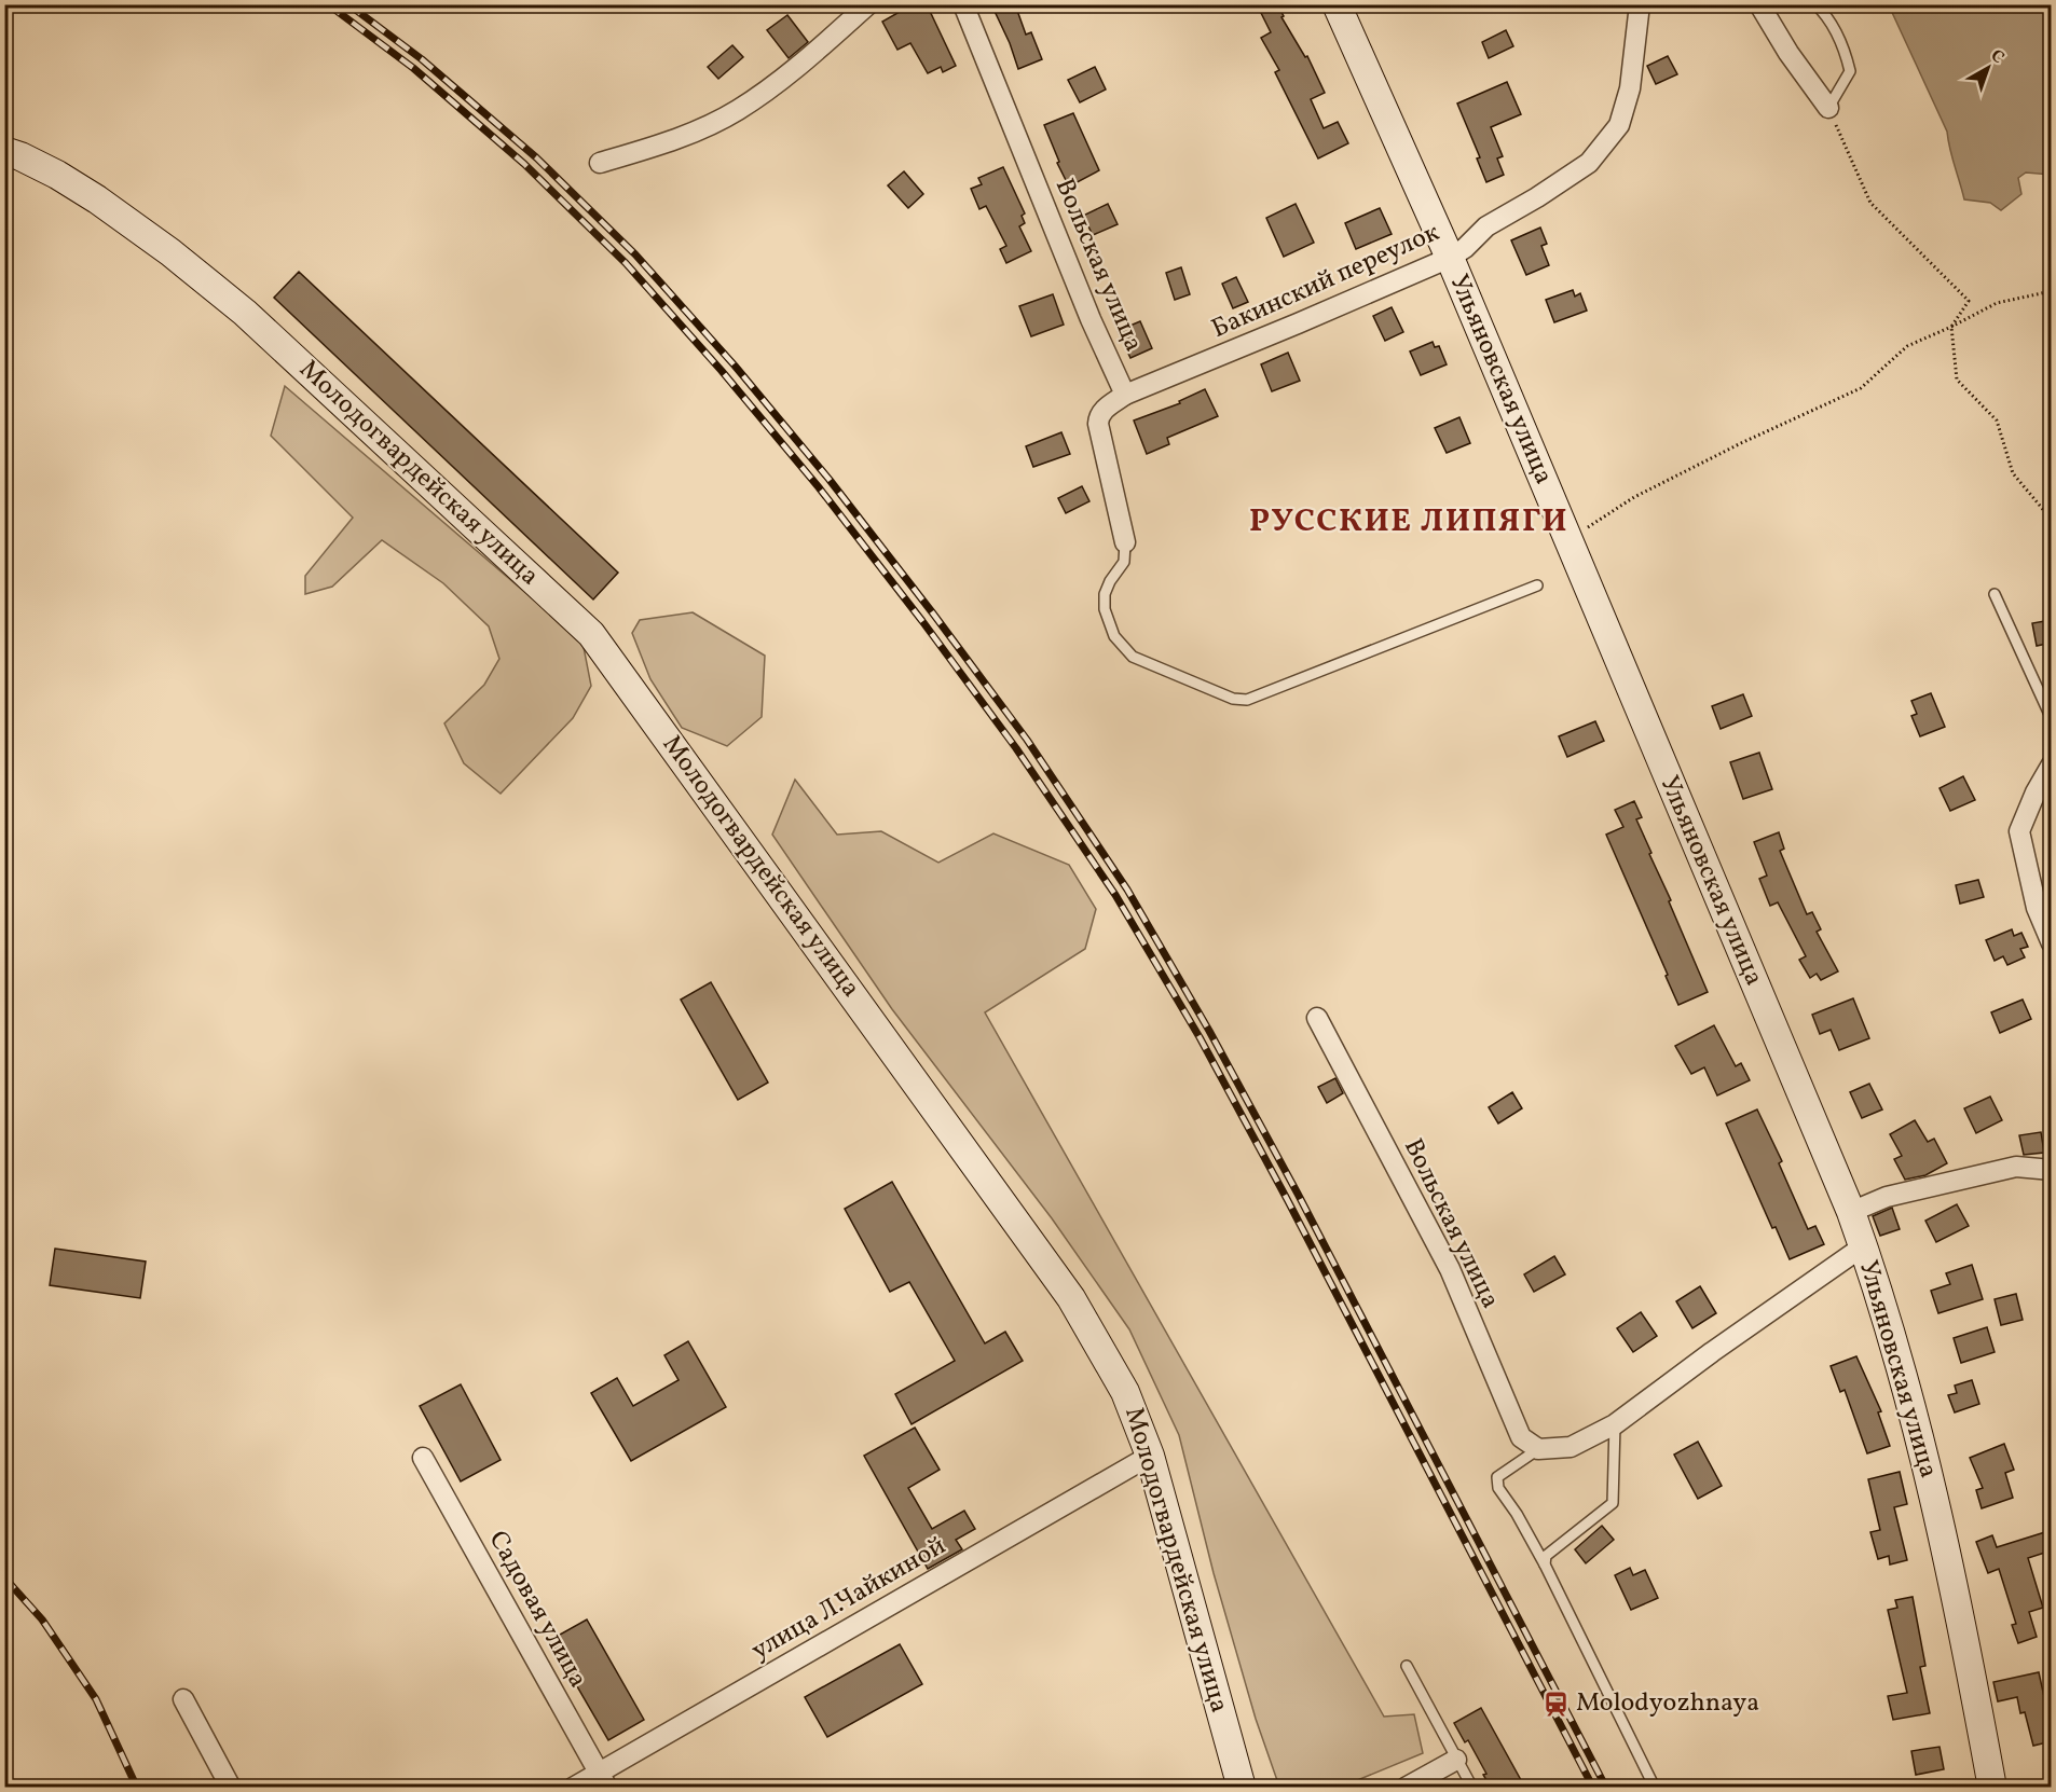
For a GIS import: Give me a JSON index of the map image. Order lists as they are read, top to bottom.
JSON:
{
  "streets": {
    "street": [
      "Вольская улица",
      "Бакинский переулок",
      "Ульяновская улица",
      "Молодогвардейская улица",
      "улица Л.Чайкиной",
      "Садовая улица"
    ]
  },
  "crossings": [
    ["Вольская улица", "Бакинский переулок"],
    ["Бакинский переулок", "Ульяновская улица"],
    ["Молодогвардейская улица", "улица Л.Чайкиной"],
    ["улица Л.Чайкиной", "Садовая улица"]
  ],
  "districts": ["РУССКИЕ ЛИПЯГИ"],
  "places": {
    "station": ["Molodyozhnaya"]
  },
  "north": "top right"
}
